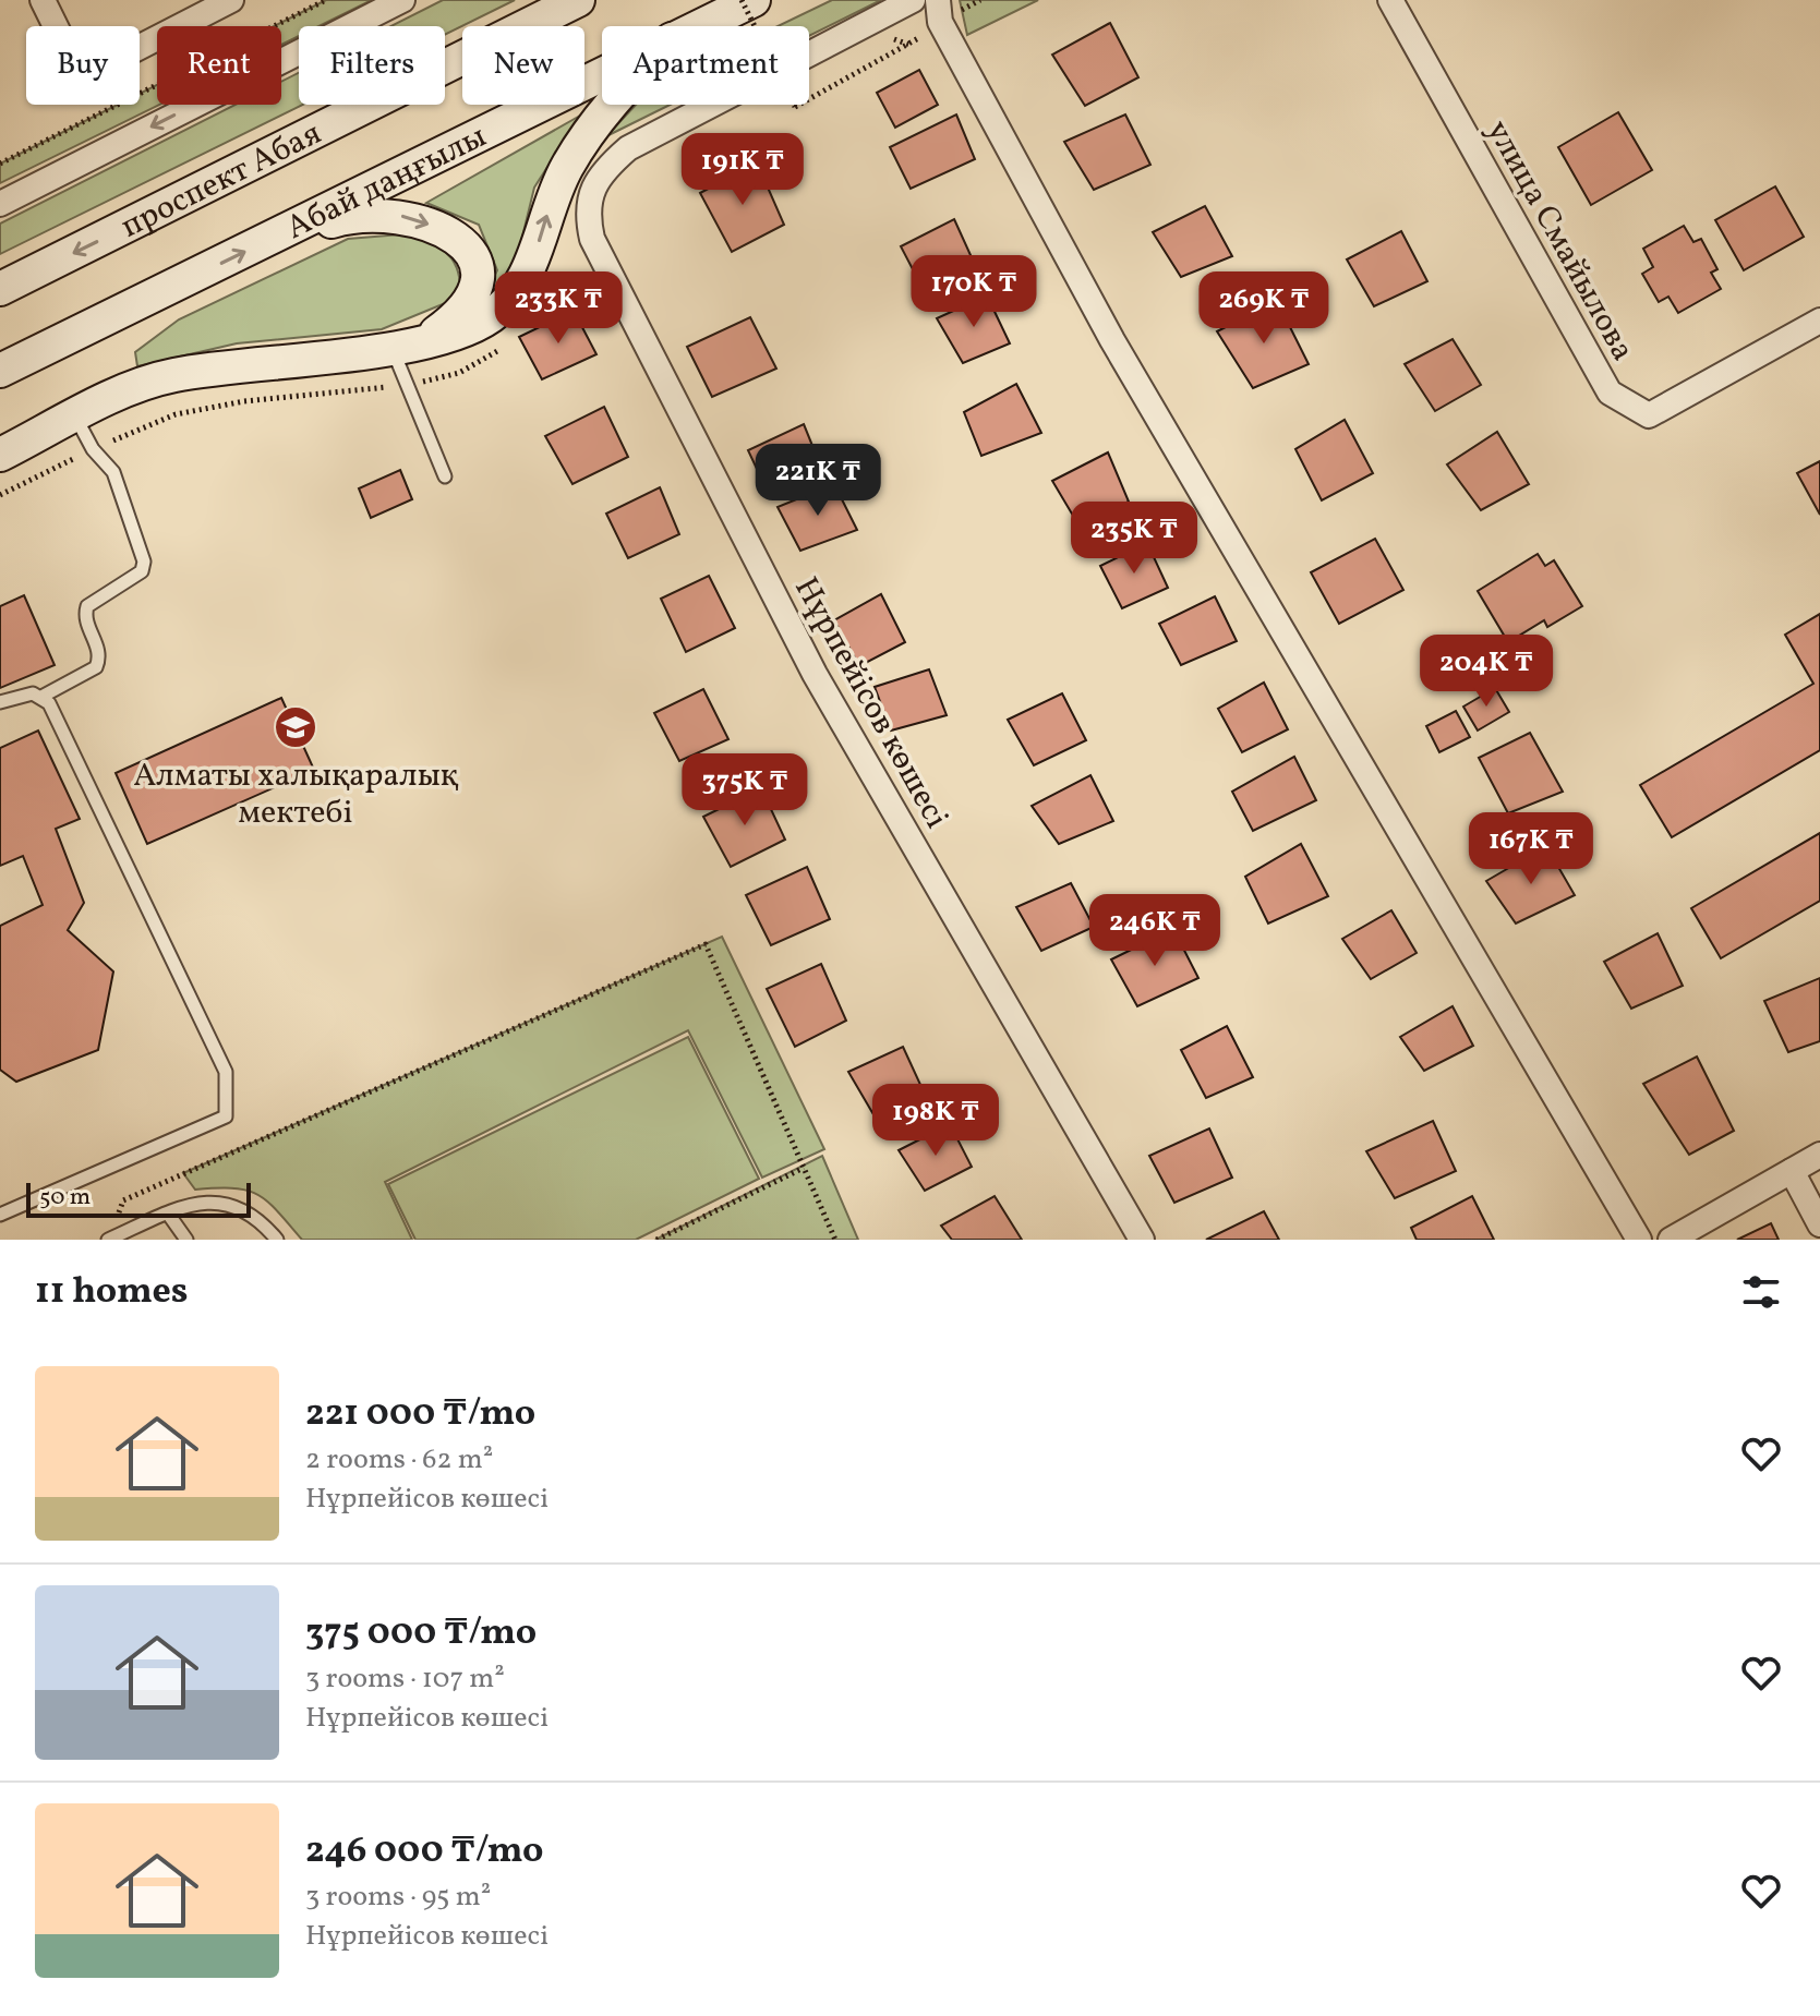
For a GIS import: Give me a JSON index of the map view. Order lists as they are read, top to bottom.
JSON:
{
  "streets": {
    "main road": ["проспект Абая", "Абай даңғылы"],
    "street": ["улица Смайылова", "Нұрпейісов көшесі"]
  },
  "places": {
    "school or university": ["Алматы халықаралық мектебі"]
  },
  "scale_bar": "50 m",
  "page": {
    "chip": [
      "Buy",
      "Rent",
      "Filters",
      "New",
      "Apartment"
    ],
    "price": [
      "191K ₸",
      "170K ₸",
      "233K ₸",
      "269K ₸",
      "221K ₸",
      "235K ₸",
      "204K ₸",
      "375K ₸",
      "167K ₸",
      "246K ₸",
      "198K ₸"
    ],
    "scale": "50 m",
    "heading": "11 homes",
    "list": [
      {
        "name": "221 000 ₸/mo",
        "note": "2 rooms · 62 m² · Нұрпейісов көшесі"
      },
      {
        "name": "375 000 ₸/mo",
        "note": "3 rooms · 107 m² · Нұрпейісов көшесі"
      },
      {
        "name": "246 000 ₸/mo",
        "note": "3 rooms · 95 m² · Нұрпейісов көшесі"
      }
    ]
  }
}
